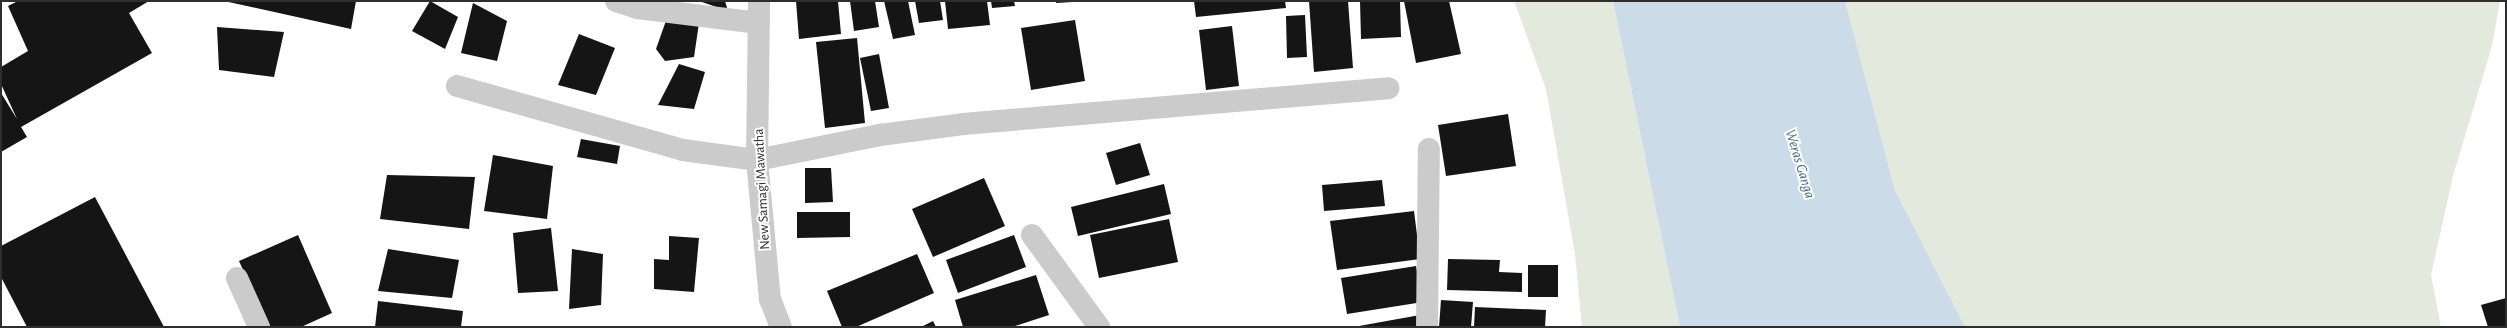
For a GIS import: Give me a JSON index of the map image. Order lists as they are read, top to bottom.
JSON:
{
  "streets": {
    "street": ["New Samagi Mawatha"]
  },
  "water": ["Weras Ganga"]
}
